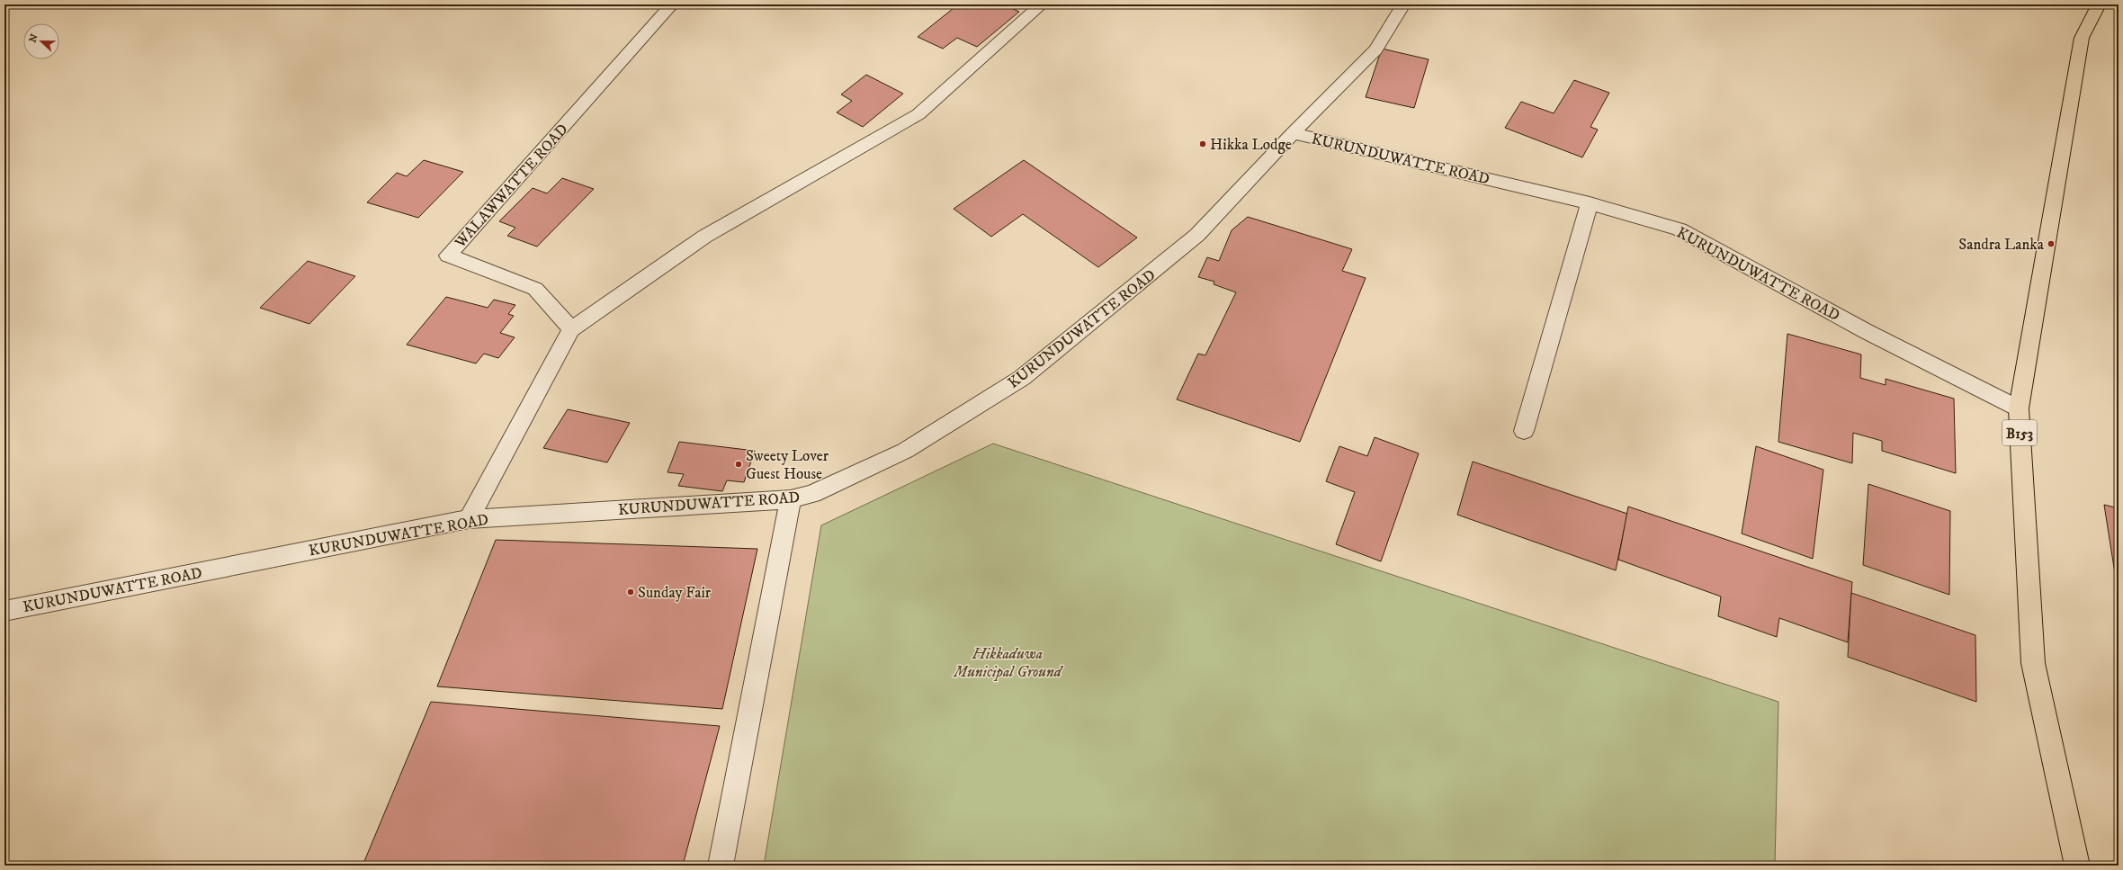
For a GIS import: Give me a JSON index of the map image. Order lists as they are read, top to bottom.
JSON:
{
  "streets": {
    "main road": ["B153"],
    "street": ["KURUNDUWATTE ROAD", "WALAWWATTE ROAD"]
  },
  "crossings": [
    ["KURUNDUWATTE ROAD", "B153"]
  ],
  "parks": ["Hikkaduwa Municipal Ground"],
  "places": [
    "Hikka Lodge",
    "Sandra Lanka",
    "Sweety Lover Guest House",
    "Sunday Fair"
  ],
  "north": "left"
}
